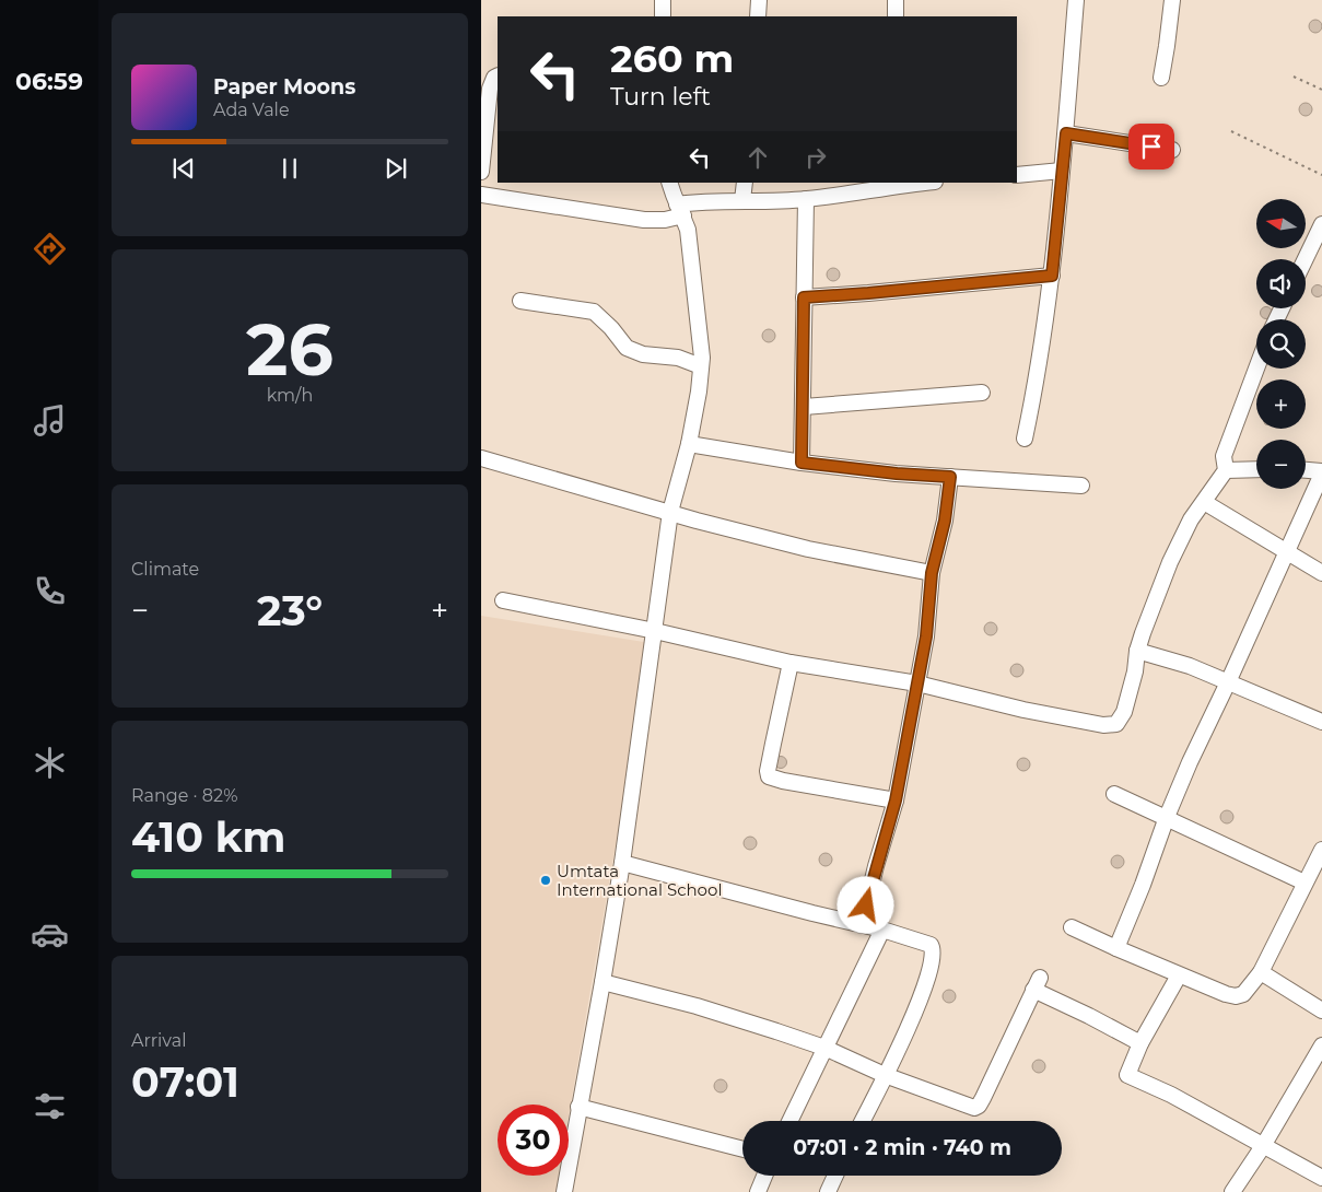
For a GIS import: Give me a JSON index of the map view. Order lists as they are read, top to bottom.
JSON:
{
  "places": ["Umtata International School"],
  "north": "left",
  "page": {
    "tabs": "06:59",
    "turn": ["260 m", "Turn left"],
    "song": ["Paper Moons", "Ada Vale"],
    "map_buttons": ["+", "−"],
    "tile": [
      ["26", "km/h"],
      "Climate",
      ["Range · 82%", "410 km"],
      ["Arrival", "07:01"]
    ],
    "heat": ["−", "23°", "+"],
    "limit": "30",
    "trip": "07:01 · 2 min · 740 m"
  }
}
